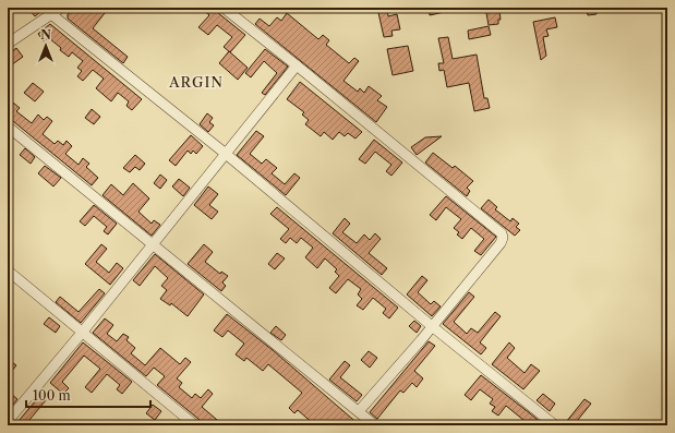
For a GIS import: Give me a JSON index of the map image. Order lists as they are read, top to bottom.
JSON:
{
  "districts": ["ARGIN"],
  "scale_bar": "100 m",
  "north": "top"
}
